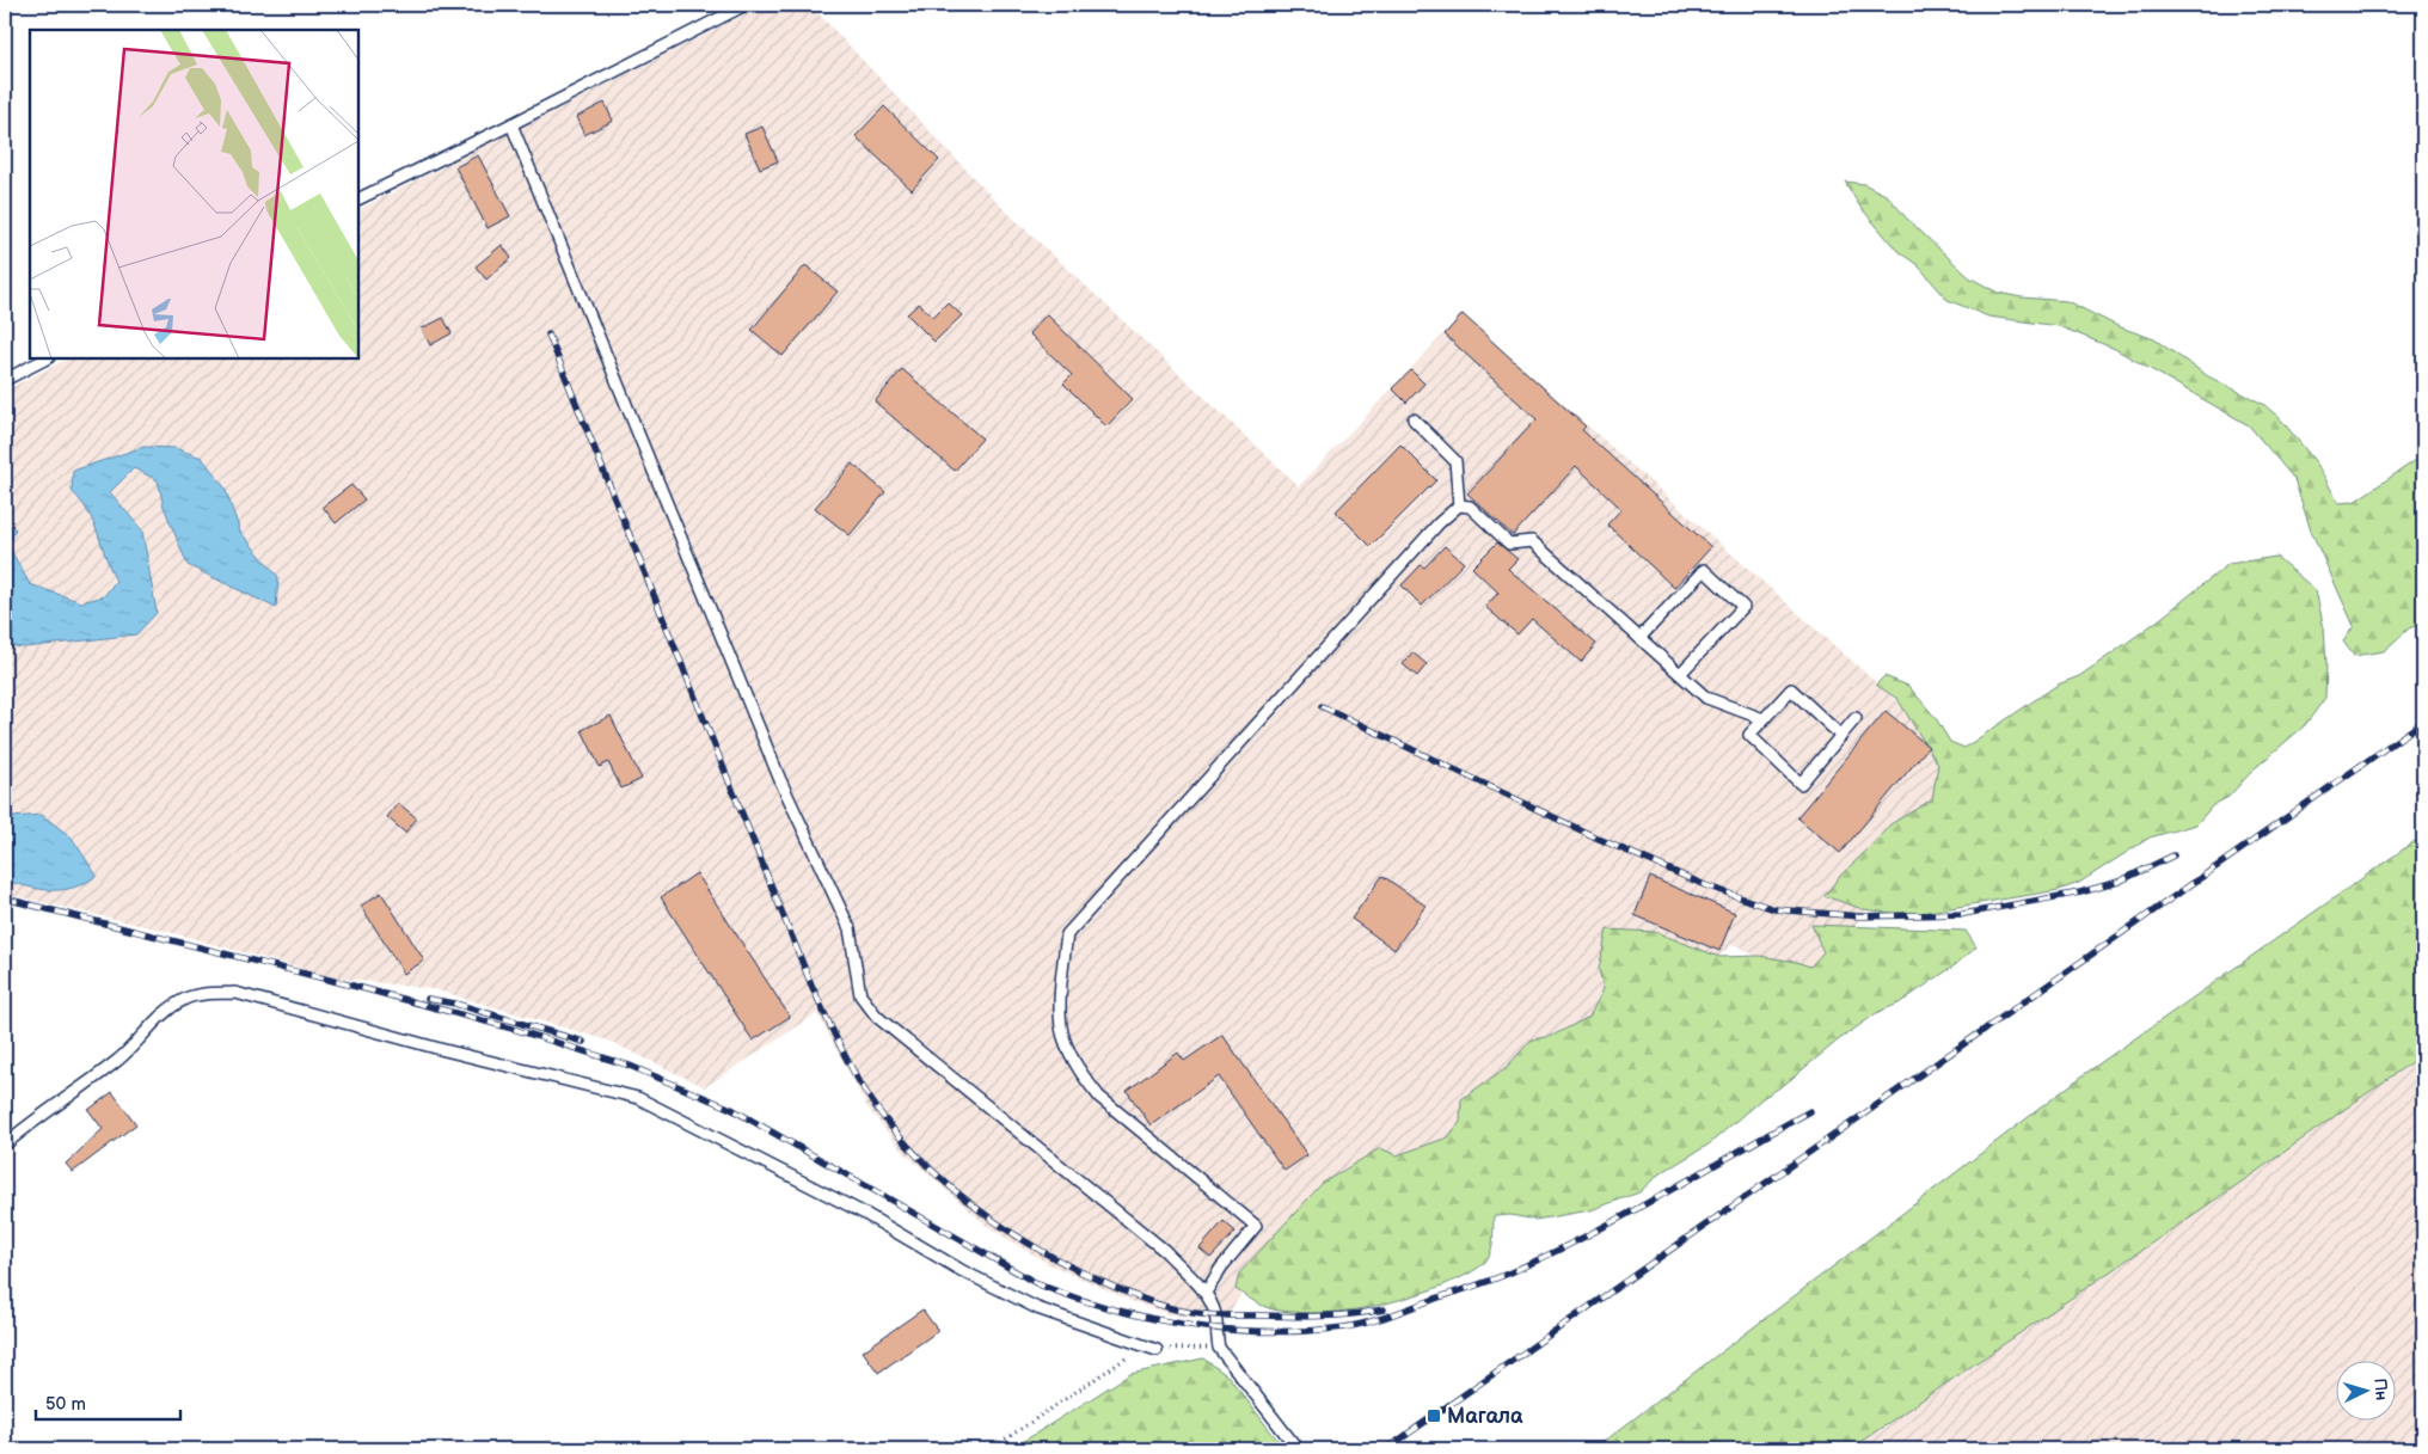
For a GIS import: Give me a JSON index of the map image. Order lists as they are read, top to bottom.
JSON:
{
  "places": {
    "transit": ["Магала"]
  },
  "scale_bar": "50 m",
  "north": "right"
}
